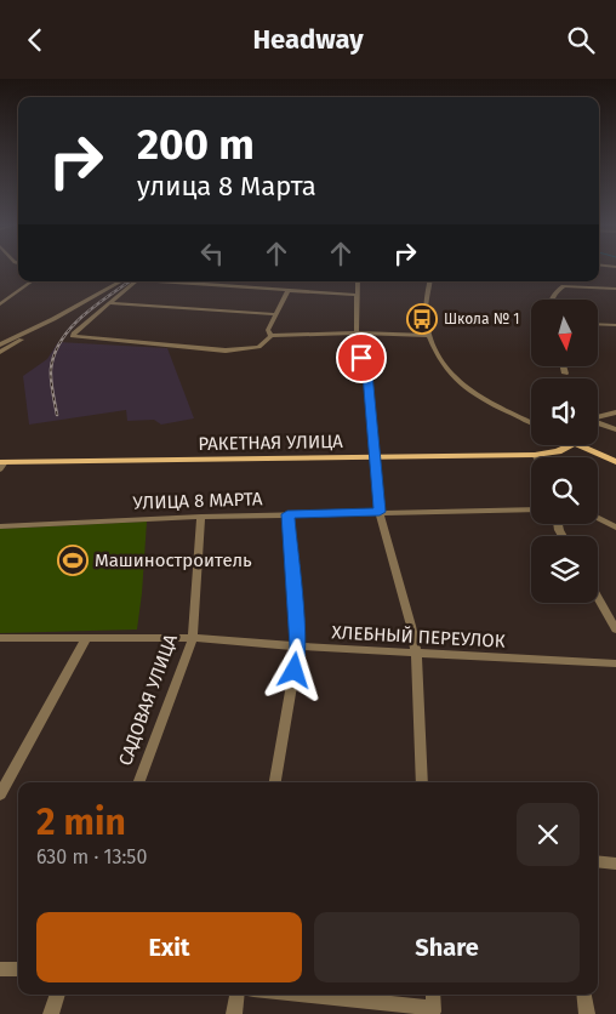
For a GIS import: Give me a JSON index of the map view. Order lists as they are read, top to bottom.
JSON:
{
  "streets": {
    "main road": ["РАКЕТНАЯ УЛИЦА"],
    "street": ["УЛИЦА 8 МАРТА", "ХЛЕБНЫЙ ПЕРЕУЛОК", "САДОВАЯ УЛИЦА"]
  },
  "crossings": [
    ["УЛИЦА 8 МАРТА", "САДОВАЯ УЛИЦА"],
    ["ХЛЕБНЫЙ ПЕРЕУЛОК", "САДОВАЯ УЛИЦА"]
  ],
  "places": {
    "bus stop": ["Школа № 1"],
    "sports": ["Машиностроитель"]
  },
  "north": "bottom",
  "page": {
    "header": "Headway",
    "turn": ["200 m", "улица 8 Марта"],
    "heading": ["2 min", "630 m · 13:50"],
    "buttons": ["Exit", "Share"]
  }
}
